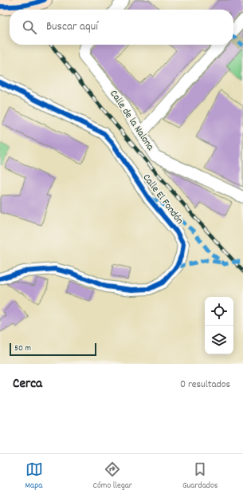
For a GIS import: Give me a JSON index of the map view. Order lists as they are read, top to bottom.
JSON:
{
  "streets": {
    "street": ["Calle de la Nalona", "Calle El Fondón"]
  },
  "scale_bar": "50 m",
  "page": {
    "search": "Buscar aquí",
    "scale": "50 m",
    "heading": ["Cerca", "0 resultados"],
    "nav": ["Mapa", "Cómo llegar", "Guardados"]
  }
}
